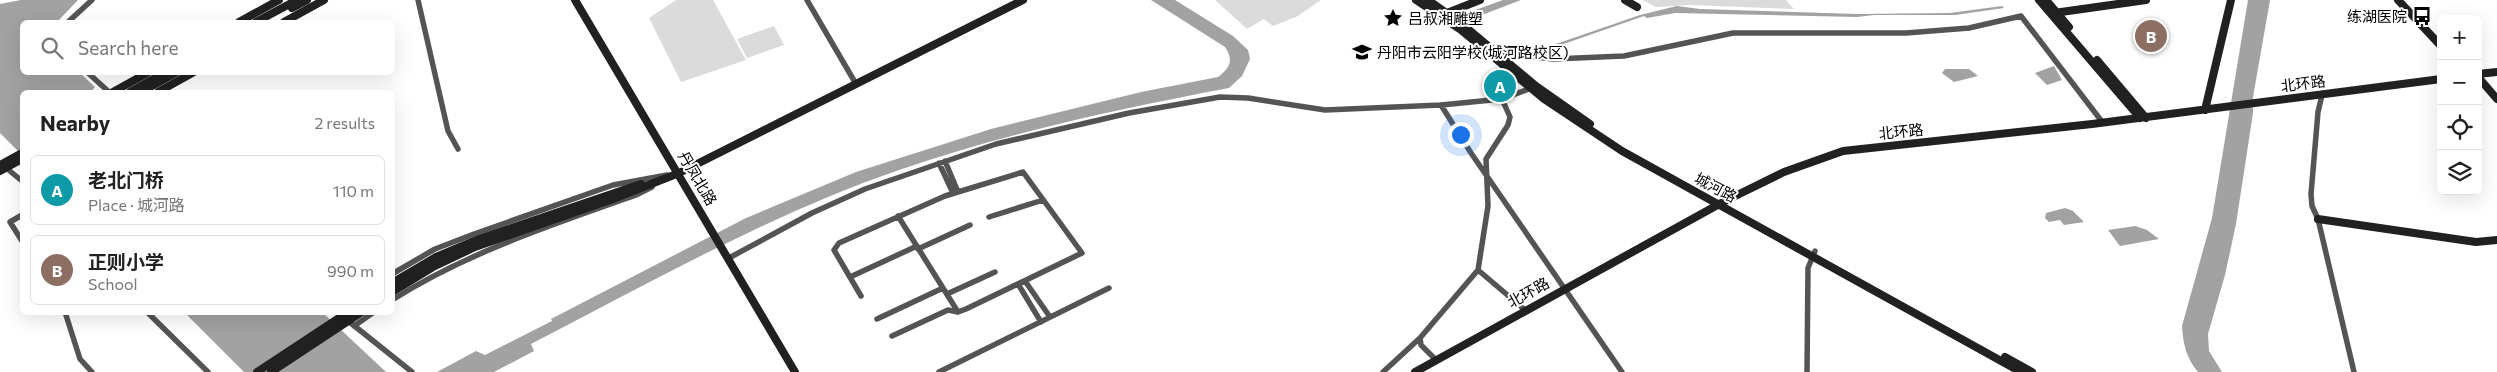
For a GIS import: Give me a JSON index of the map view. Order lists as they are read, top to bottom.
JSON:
{
  "streets": {
    "main road": ["北环路", "丹凤北路", "城河路"]
  },
  "crossings": [
    ["北环路", "城河路"]
  ],
  "places": {
    "bus stop": ["练湖医院"],
    "place": ["吕叔湘雕塑"],
    "school or university": ["丹阳市云阳学校(城河路校区)"]
  },
  "page": {
    "map_buttons": ["+", "−"],
    "pins": ["B", "A"],
    "search": "Search here",
    "heading": ["Nearby", "2 results"],
    "list": [
      {
        "mark": "A",
        "name": "老北门桥",
        "note": "Place · 城河路",
        "value": "110 m"
      },
      {
        "mark": "B",
        "name": "正则小学",
        "note": "School",
        "value": "990 m"
      }
    ]
  }
}
